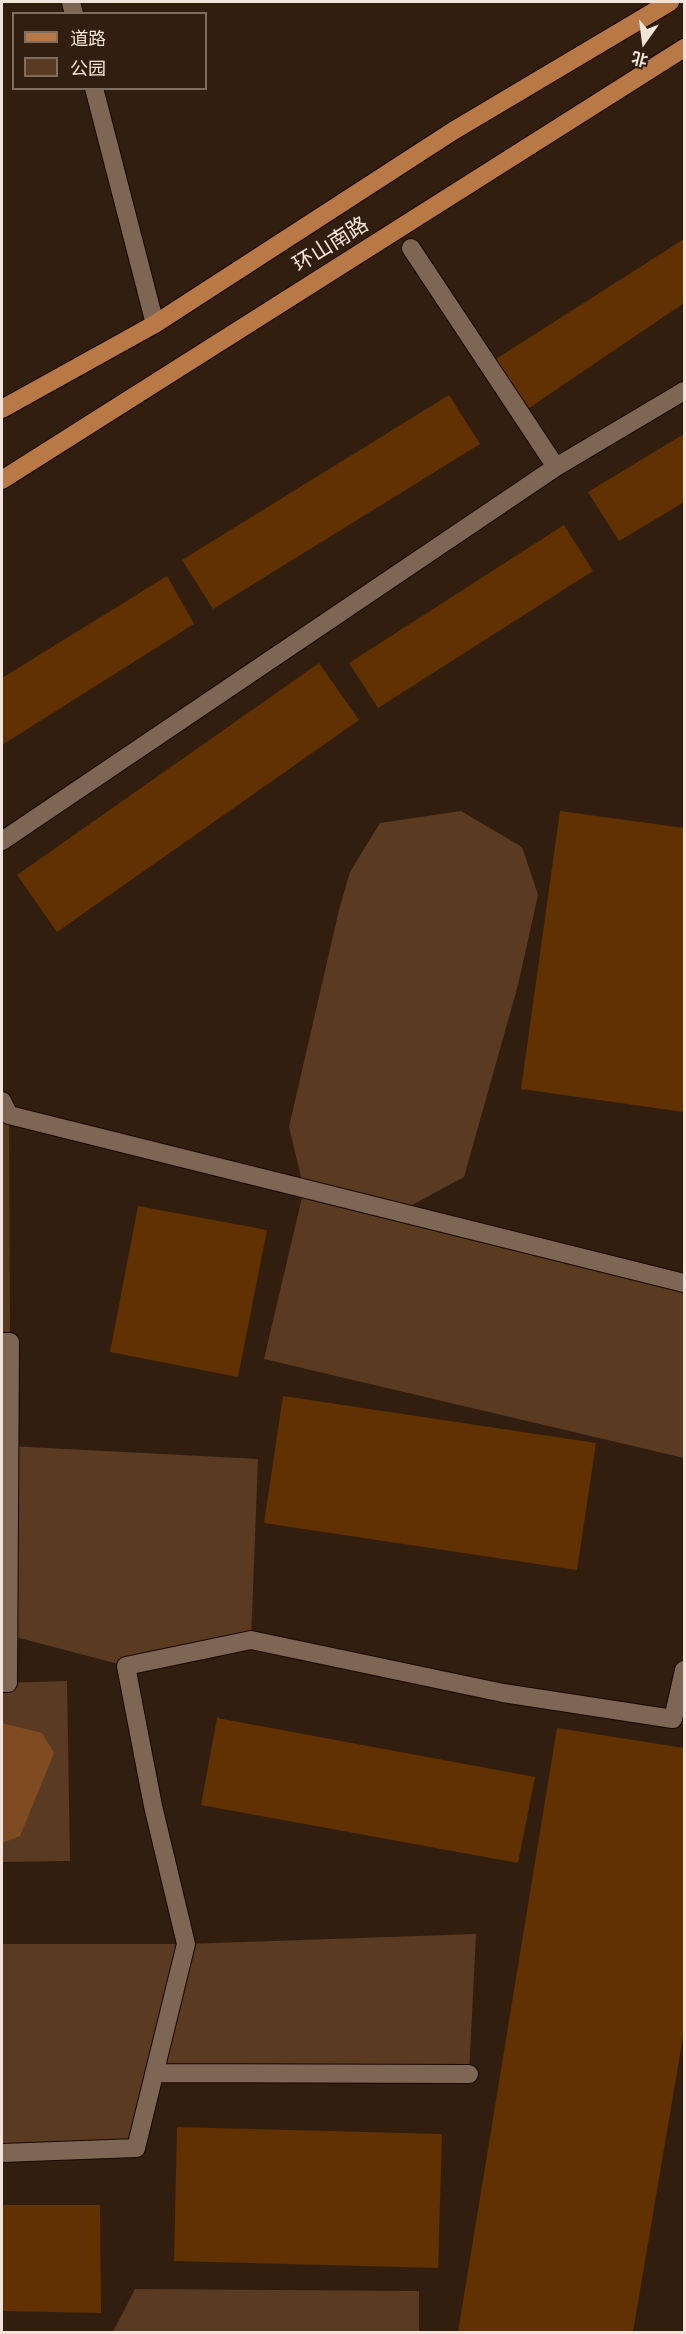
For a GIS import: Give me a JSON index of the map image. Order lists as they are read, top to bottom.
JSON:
{
  "streets": {
    "main road": ["环山南路"]
  },
  "legend": ["道路", "公园"],
  "north": "bottom"
}
